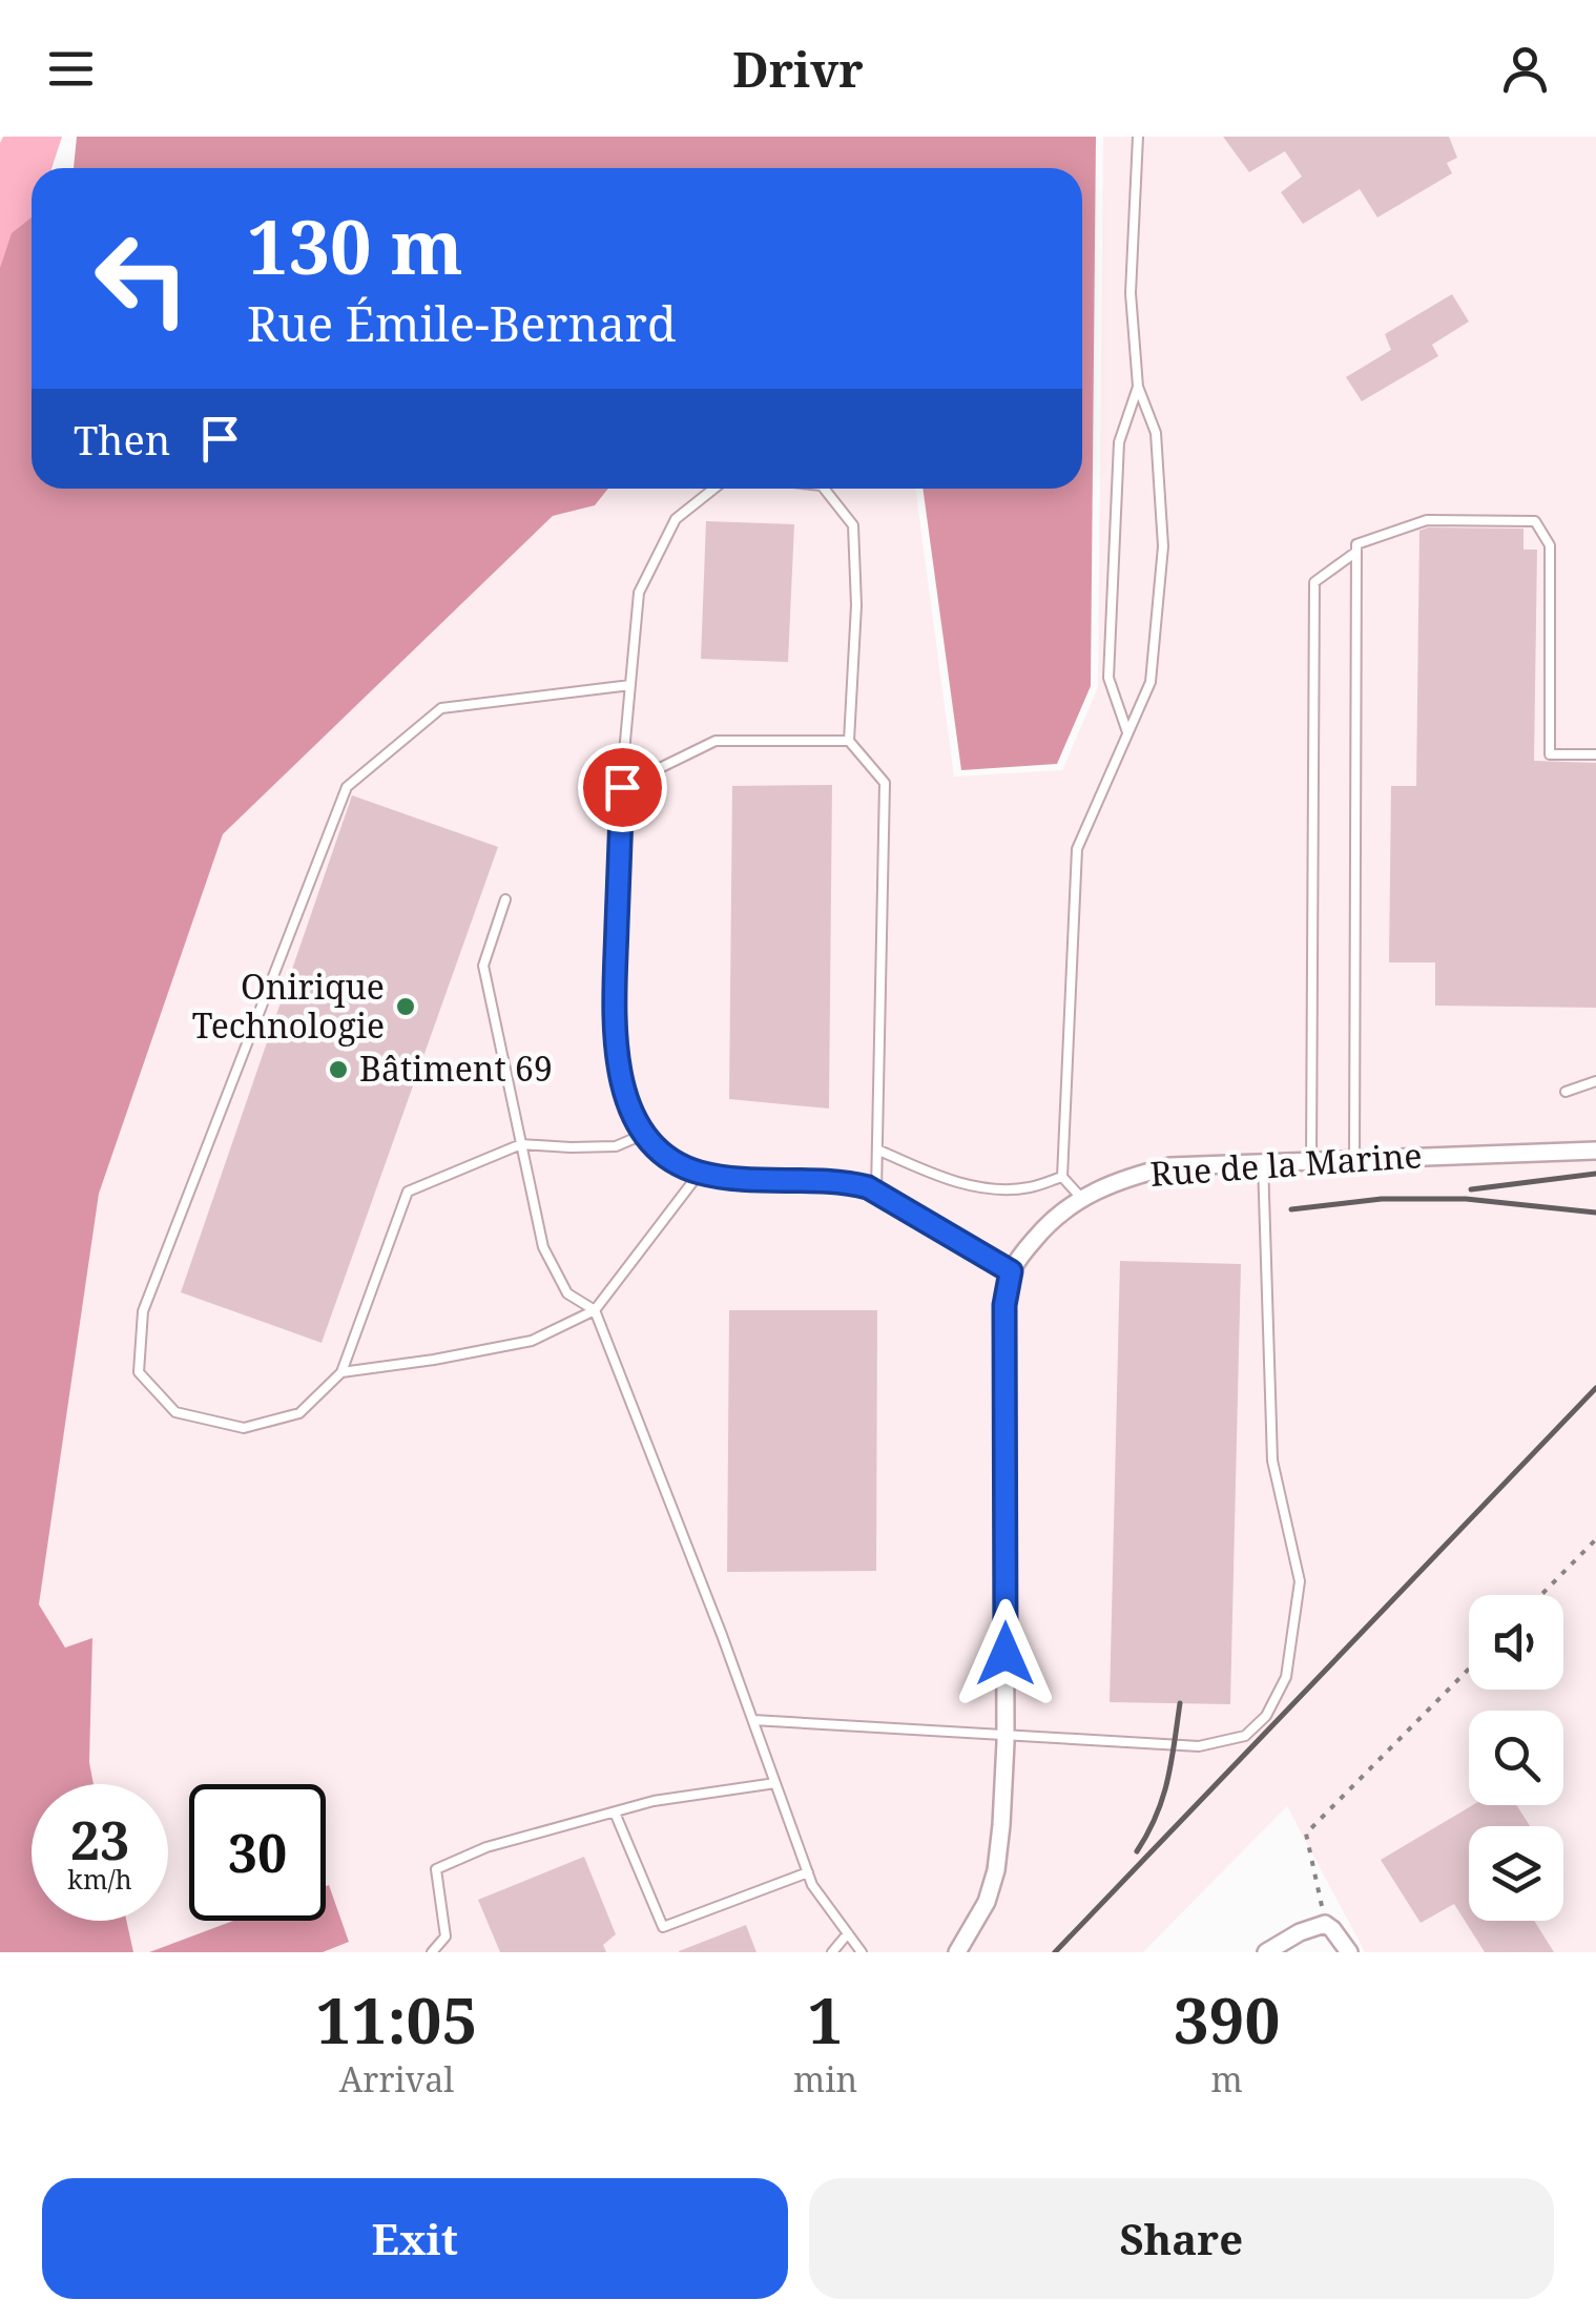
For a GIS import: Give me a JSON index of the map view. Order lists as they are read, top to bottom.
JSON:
{
  "streets": {
    "street": ["Rue de la Marine"]
  },
  "places": ["Onirique Technologie", "Bâtiment 69"],
  "page": {
    "header": "Drivr",
    "turn": ["130 m", "Rue Émile-Bernard"],
    "then": "Then",
    "speed": "23 km/h",
    "limit": "30",
    "eta": [
      "11:05",
      "Arrival",
      "1",
      "min",
      "390",
      "m"
    ],
    "buttons": ["Exit", "Share"]
  }
}
